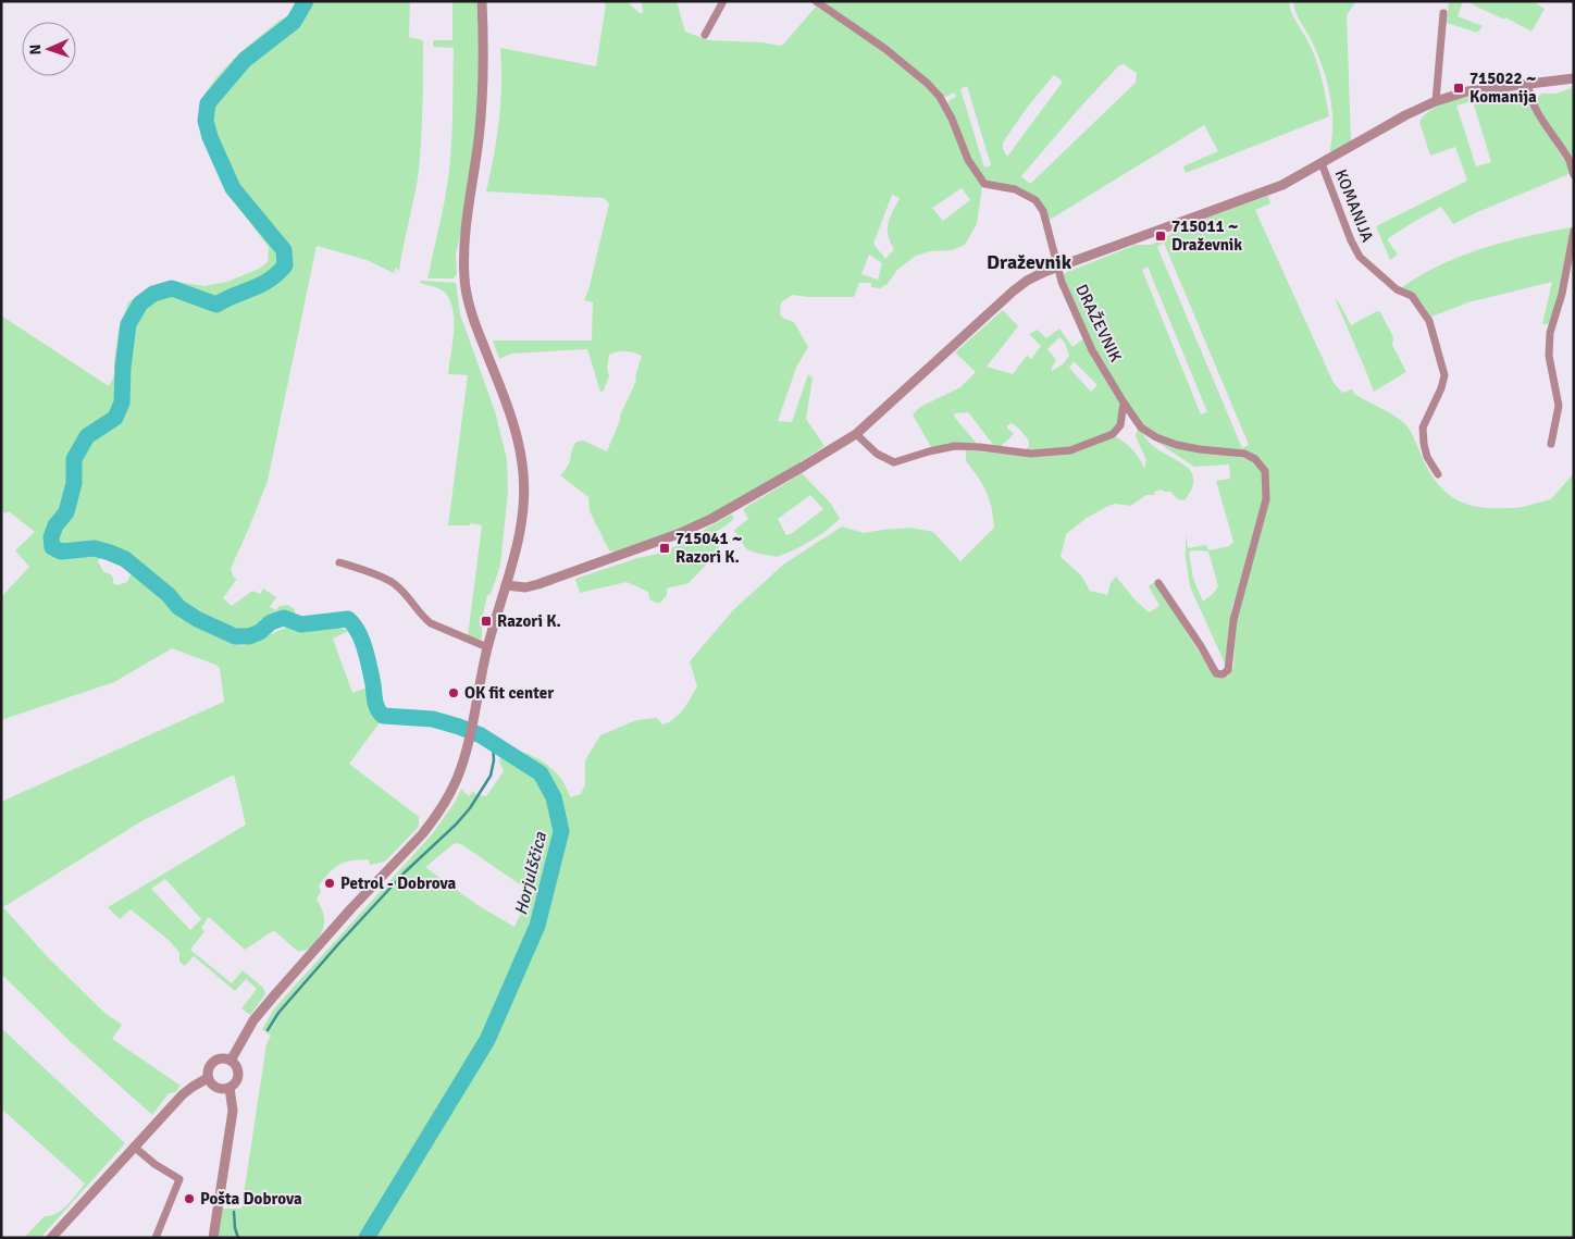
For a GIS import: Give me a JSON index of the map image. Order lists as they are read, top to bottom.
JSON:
{
  "streets": {
    "street": ["KOMANIJA", "DRAŽEVNIK"]
  },
  "districts": ["Draževnik"],
  "water": ["Horjulščica"],
  "places": {
    "transit": [
      "715022 ~ Komanija",
      "715011 ~ Draževnik",
      "715041 ~ Razori K.",
      "Razori K."
    ],
    "other": ["OK fit center", "Petrol - Dobrova", "Pošta Dobrova"]
  },
  "north": "left"
}
